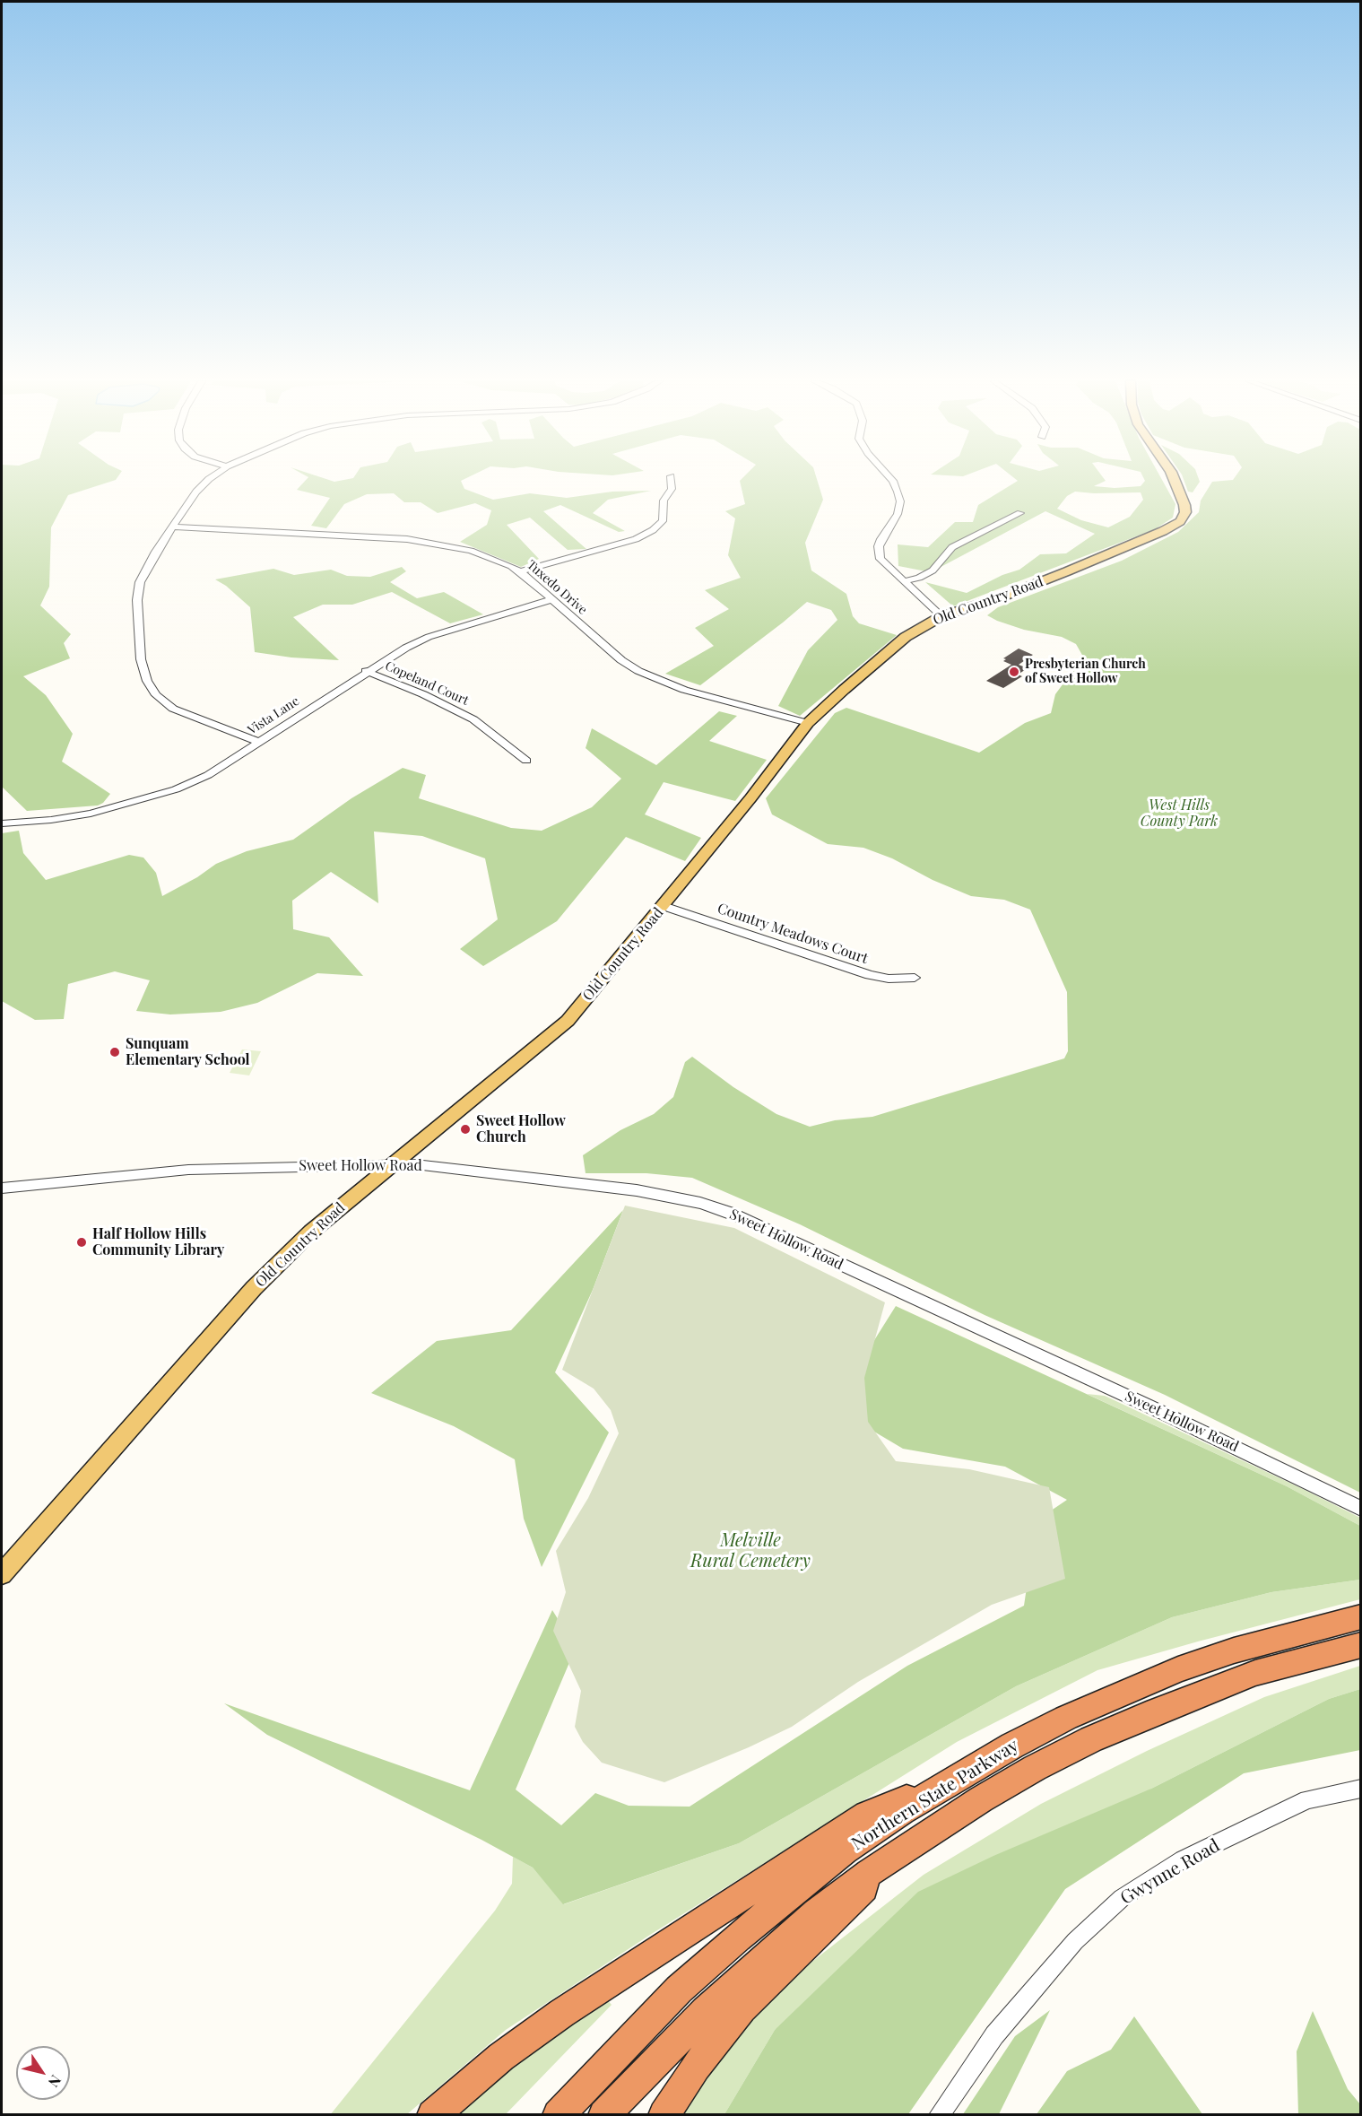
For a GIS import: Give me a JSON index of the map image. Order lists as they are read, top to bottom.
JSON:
{
  "streets": {
    "highway": ["Northern State Parkway"],
    "main road": ["Old Country Road"],
    "street": [
      "Tuxedo Drive",
      "Copeland Court",
      "Vista Lane",
      "Country Meadows Court",
      "Sweet Hollow Road",
      "Gwynne Road"
    ]
  },
  "crossings": [
    ["Tuxedo Drive", "Old Country Road"],
    ["Tuxedo Drive", "Vista Lane"],
    ["Old Country Road", "Country Meadows Court"],
    ["Old Country Road", "Sweet Hollow Road"],
    ["Copeland Court", "Vista Lane"]
  ],
  "parks": ["West Hills County Park", "Melville Rural Cemetery"],
  "places": [
    "Presbyterian Church of Sweet Hollow",
    "Sunquam Elementary School",
    "Sweet Hollow Church",
    "Half Hollow Hills Community Library"
  ],
  "north": "bottom right"
}
